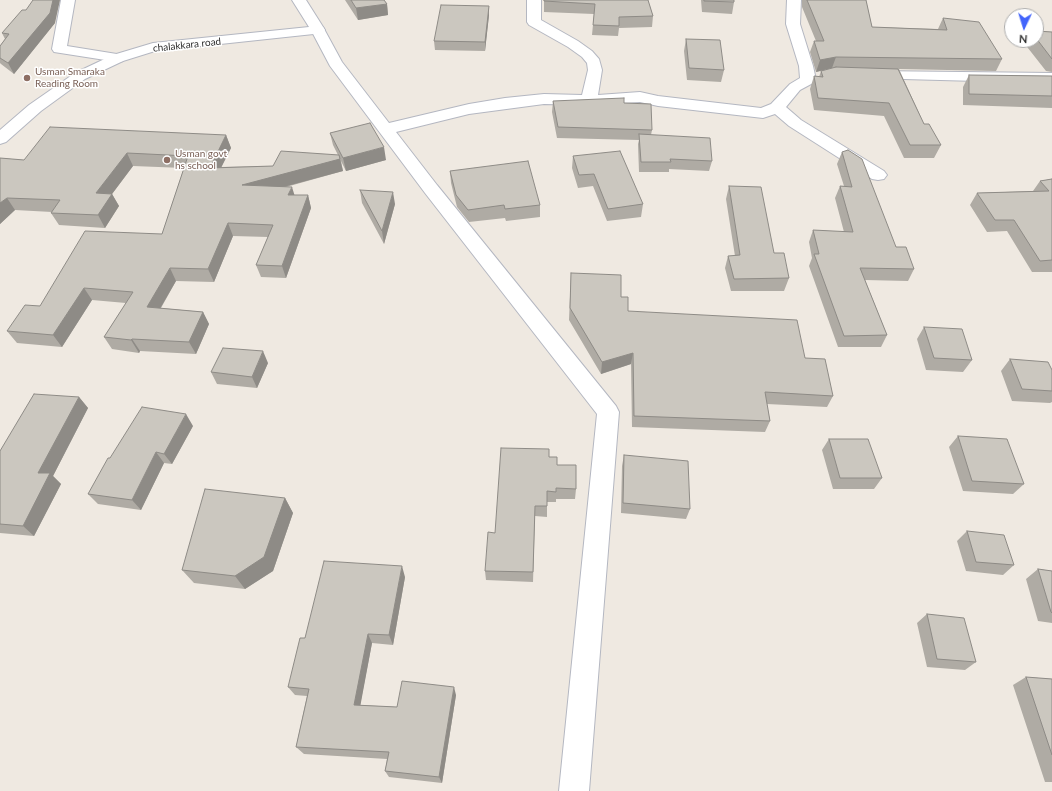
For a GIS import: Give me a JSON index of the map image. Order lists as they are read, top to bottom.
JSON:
{
  "streets": {
    "street": ["chalakkara road"]
  },
  "places": ["Usman Smaraka Reading Room", "Usman govt hs school"],
  "north": "bottom"
}
